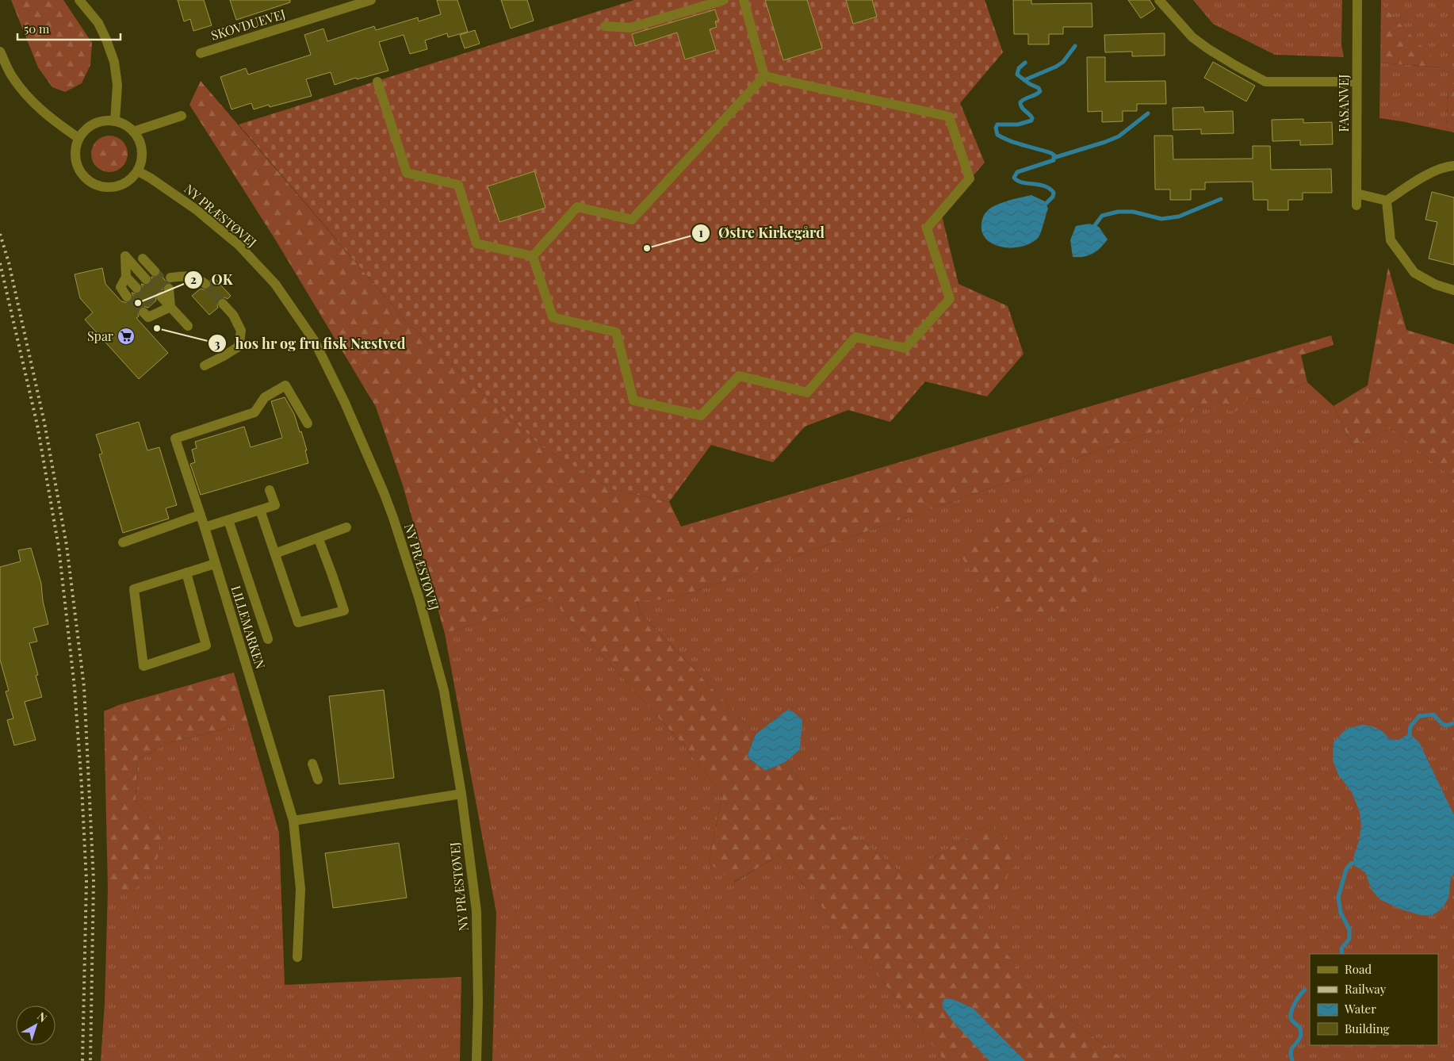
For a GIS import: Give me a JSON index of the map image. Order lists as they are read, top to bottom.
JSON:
{
  "streets": {
    "street": [
      "SKOVDUEVEJ",
      "FASANVEJ",
      "NY PRÆSTØVEJ",
      "LILLEMARKEN"
    ]
  },
  "places": {
    "other": ["Østre Kirkegård", "OK", "hos hr og fru fisk Næstved"],
    "supermarket": ["Spar"]
  },
  "legend": [
    "Road",
    "Railway",
    "Water",
    "Building"
  ],
  "scale_bar": "50 m",
  "north": "top right"
}
